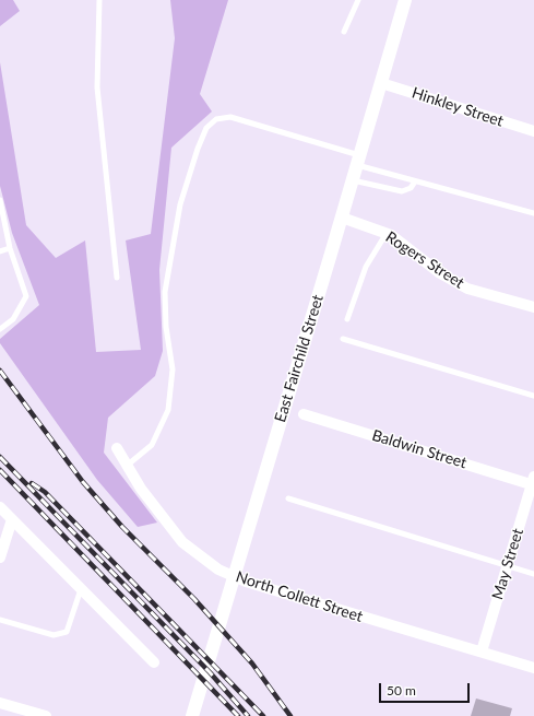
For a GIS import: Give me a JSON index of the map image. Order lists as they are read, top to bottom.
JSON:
{
  "streets": {
    "street": [
      "Hinkley Street",
      "Rogers Street",
      "East Fairchild Street",
      "Baldwin Street",
      "May Street",
      "North Collett Street"
    ]
  },
  "crossings": [
    ["Hinkley Street", "East Fairchild Street"],
    ["Rogers Street", "East Fairchild Street"],
    ["Baldwin Street", "May Street"],
    ["May Street", "North Collett Street"]
  ],
  "scale_bar": "50 m"
}
